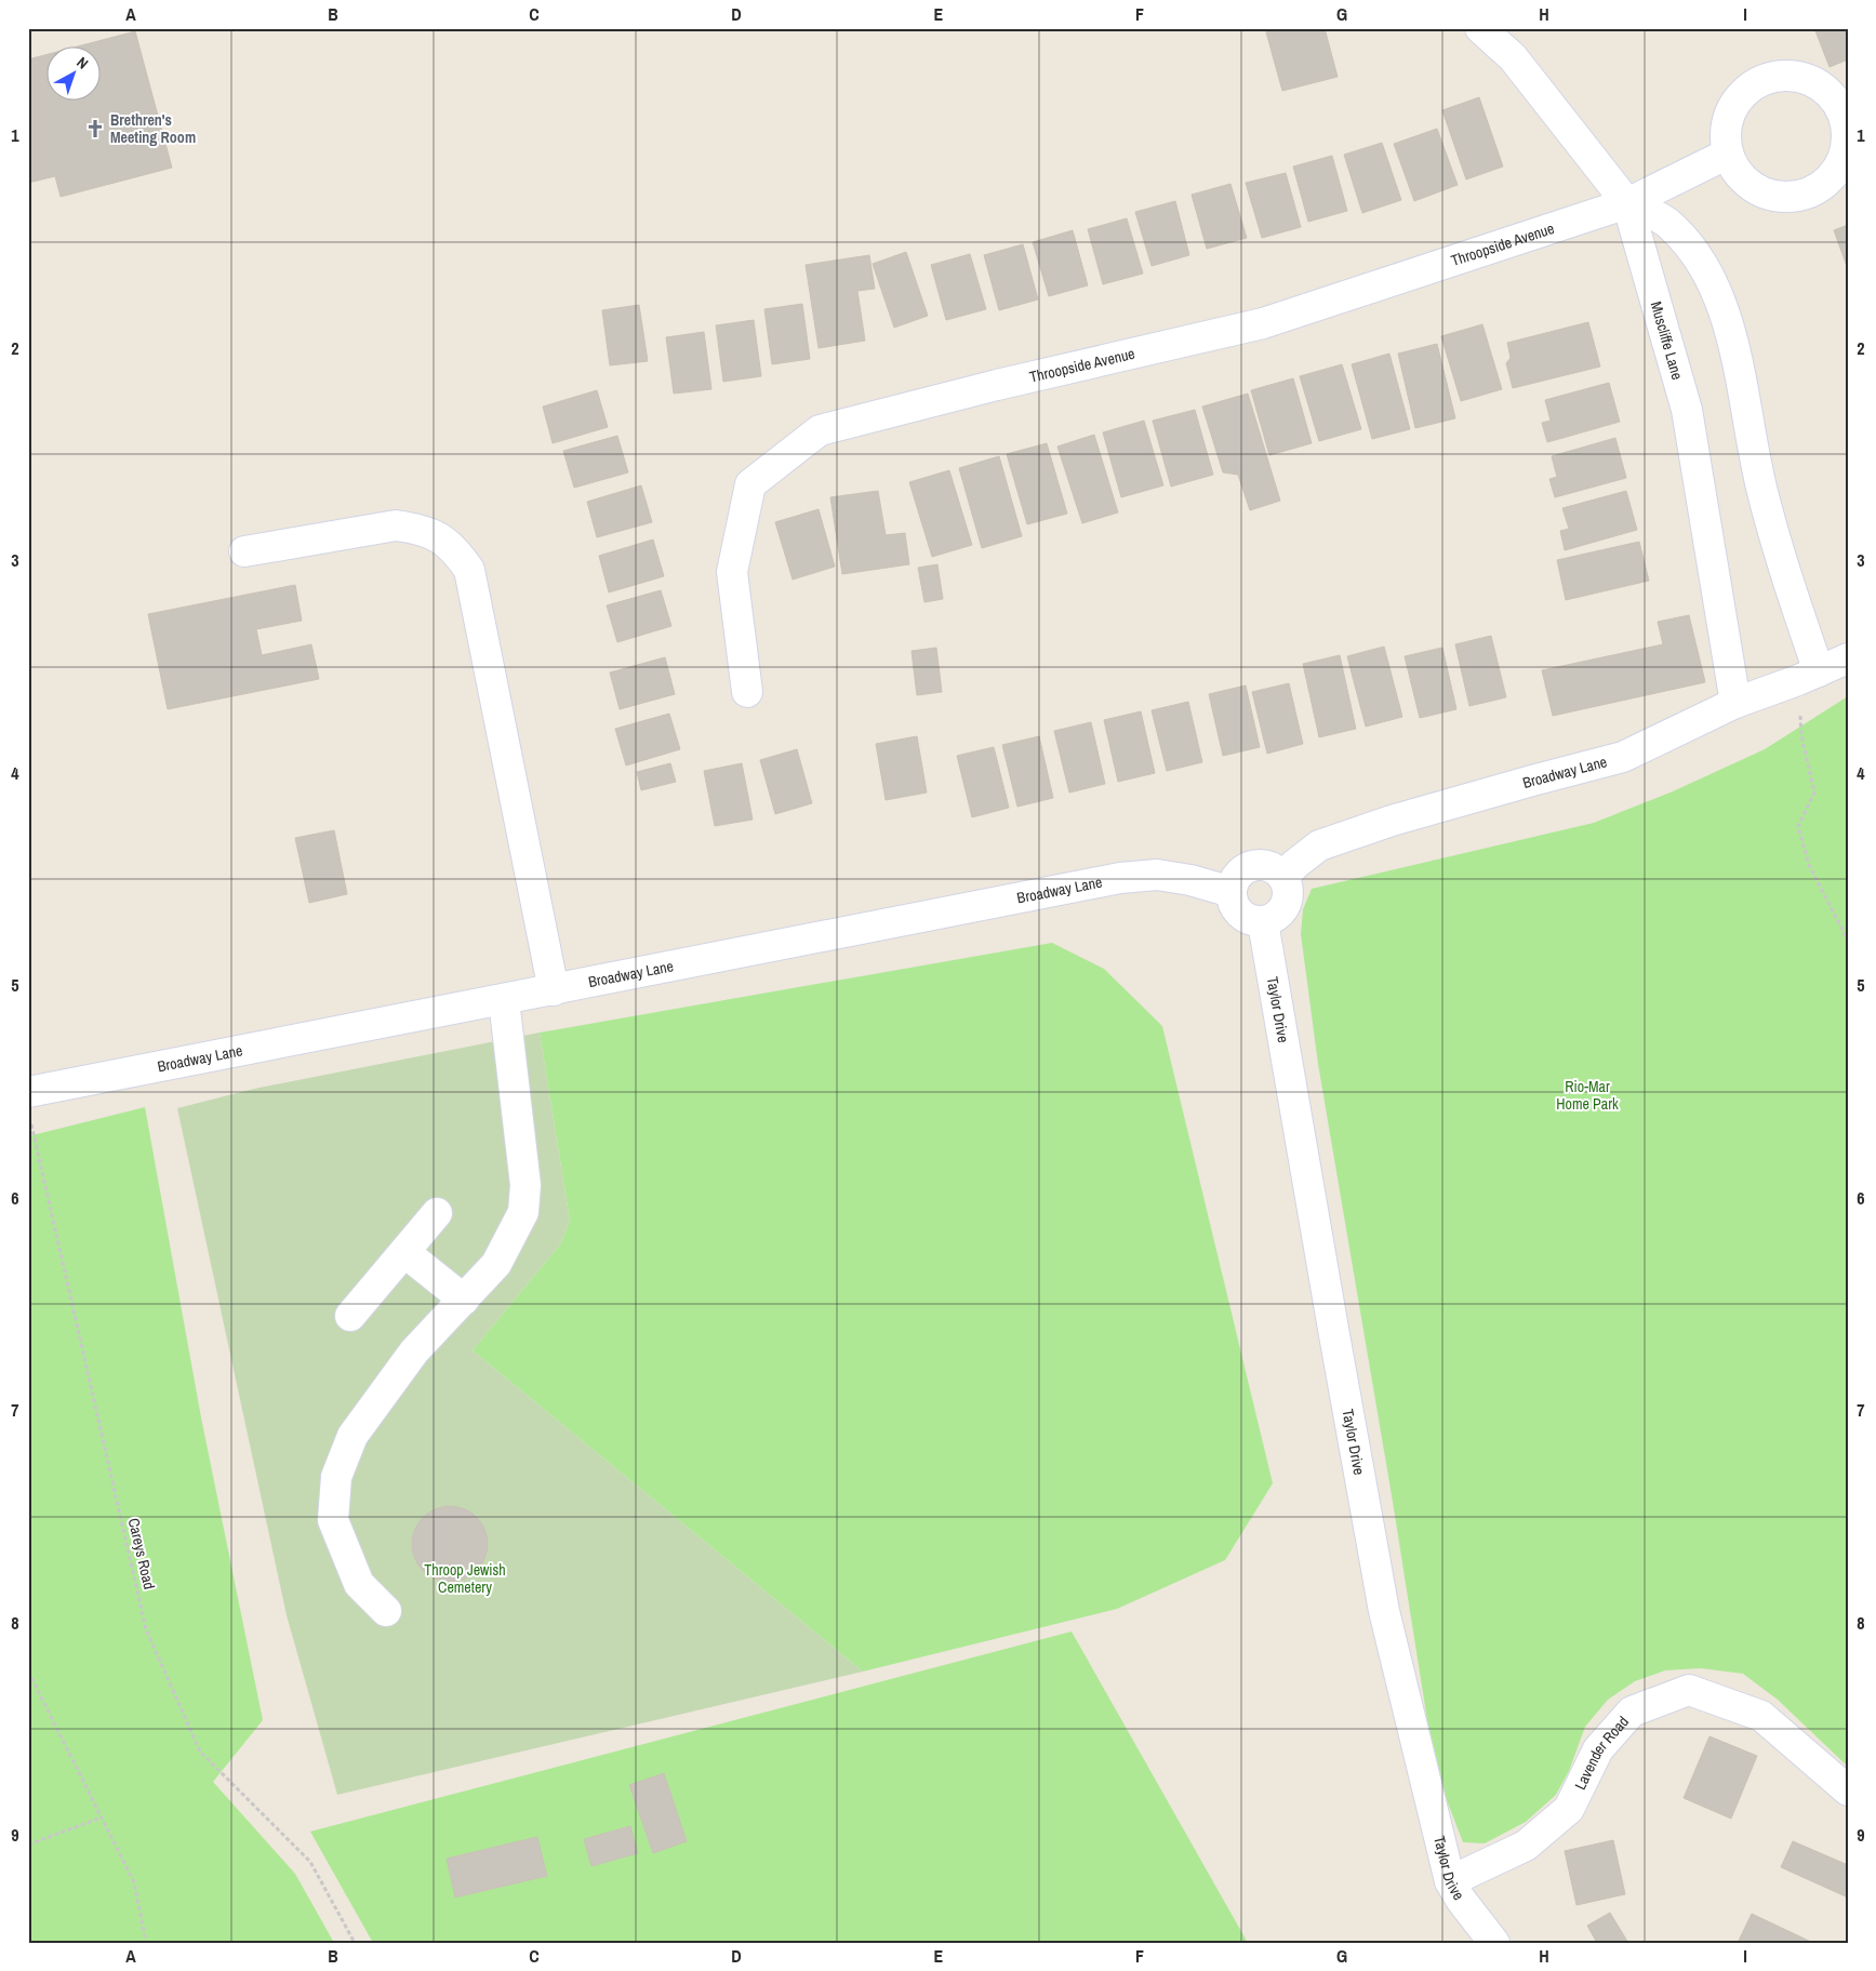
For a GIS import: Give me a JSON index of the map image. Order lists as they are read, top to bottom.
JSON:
{
  "streets": {
    "street": [
      "Throopside Avenue",
      "Muscliffe Lane",
      "Broadway Lane",
      "Taylor Drive",
      "Lavender Road"
    ],
    "path": ["Careys Road"]
  },
  "crossings": [
    ["Throopside Avenue", "Muscliffe Lane"],
    ["Muscliffe Lane", "Broadway Lane"],
    ["Broadway Lane", "Taylor Drive"],
    ["Taylor Drive", "Lavender Road"]
  ],
  "parks": ["Rio-Mar Home Park", "Throop Jewish Cemetery"],
  "places": {
    "church": ["Brethren's Meeting Room"]
  },
  "north": "top right",
  "grid": {
    "columns": [
      "A",
      "B",
      "C",
      "D",
      "E",
      "F",
      "G",
      "H",
      "I"
    ],
    "rows": [
      "1",
      "2",
      "3",
      "4",
      "5",
      "6",
      "7",
      "8",
      "9"
    ]
  }
}
